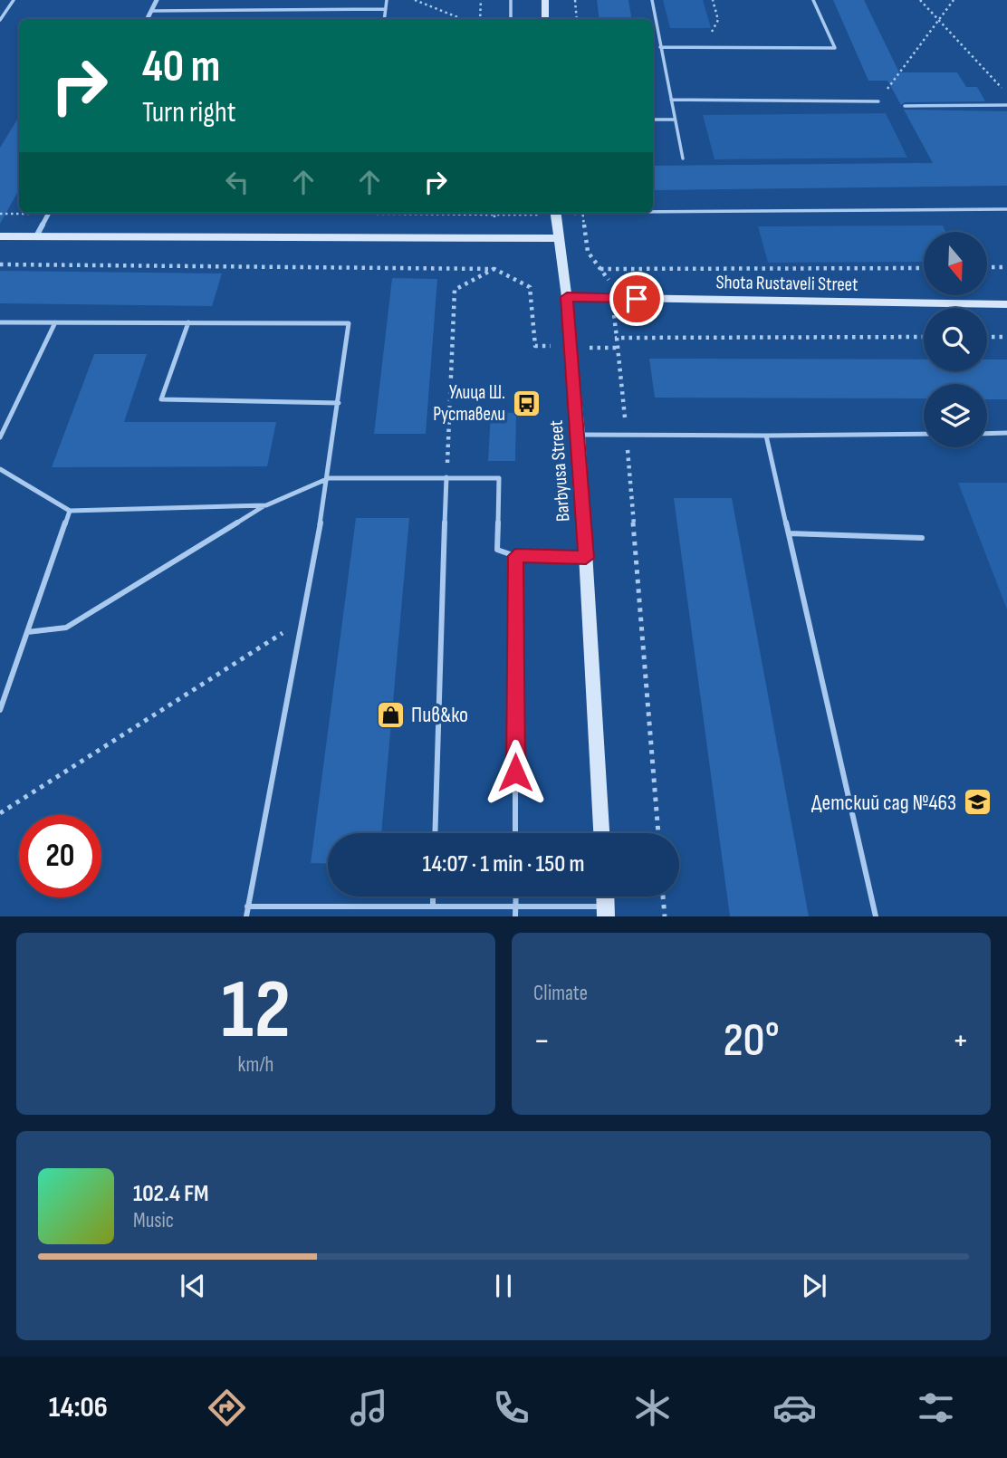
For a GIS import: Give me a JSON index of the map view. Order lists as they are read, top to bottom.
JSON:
{
  "streets": {
    "street": ["Shota Rustaveli Street", "Barbyusa Street"]
  },
  "crossings": [
    ["Shota Rustaveli Street", "Barbyusa Street"]
  ],
  "places": {
    "bus stop": ["Улица Ш. Руставели"],
    "shop": ["Пив&ко"],
    "school or university": ["Детский сад №463"]
  },
  "north": "bottom",
  "page": {
    "turn": ["40 m", "Turn right"],
    "limit": "20",
    "trip": "14:07 · 1 min · 150 m",
    "tile": [
      ["12", "km/h"],
      "Climate"
    ],
    "heat": ["−", "20°", "+"],
    "song": ["102.4 FM", "Music"],
    "tabs": "14:06"
  }
}
